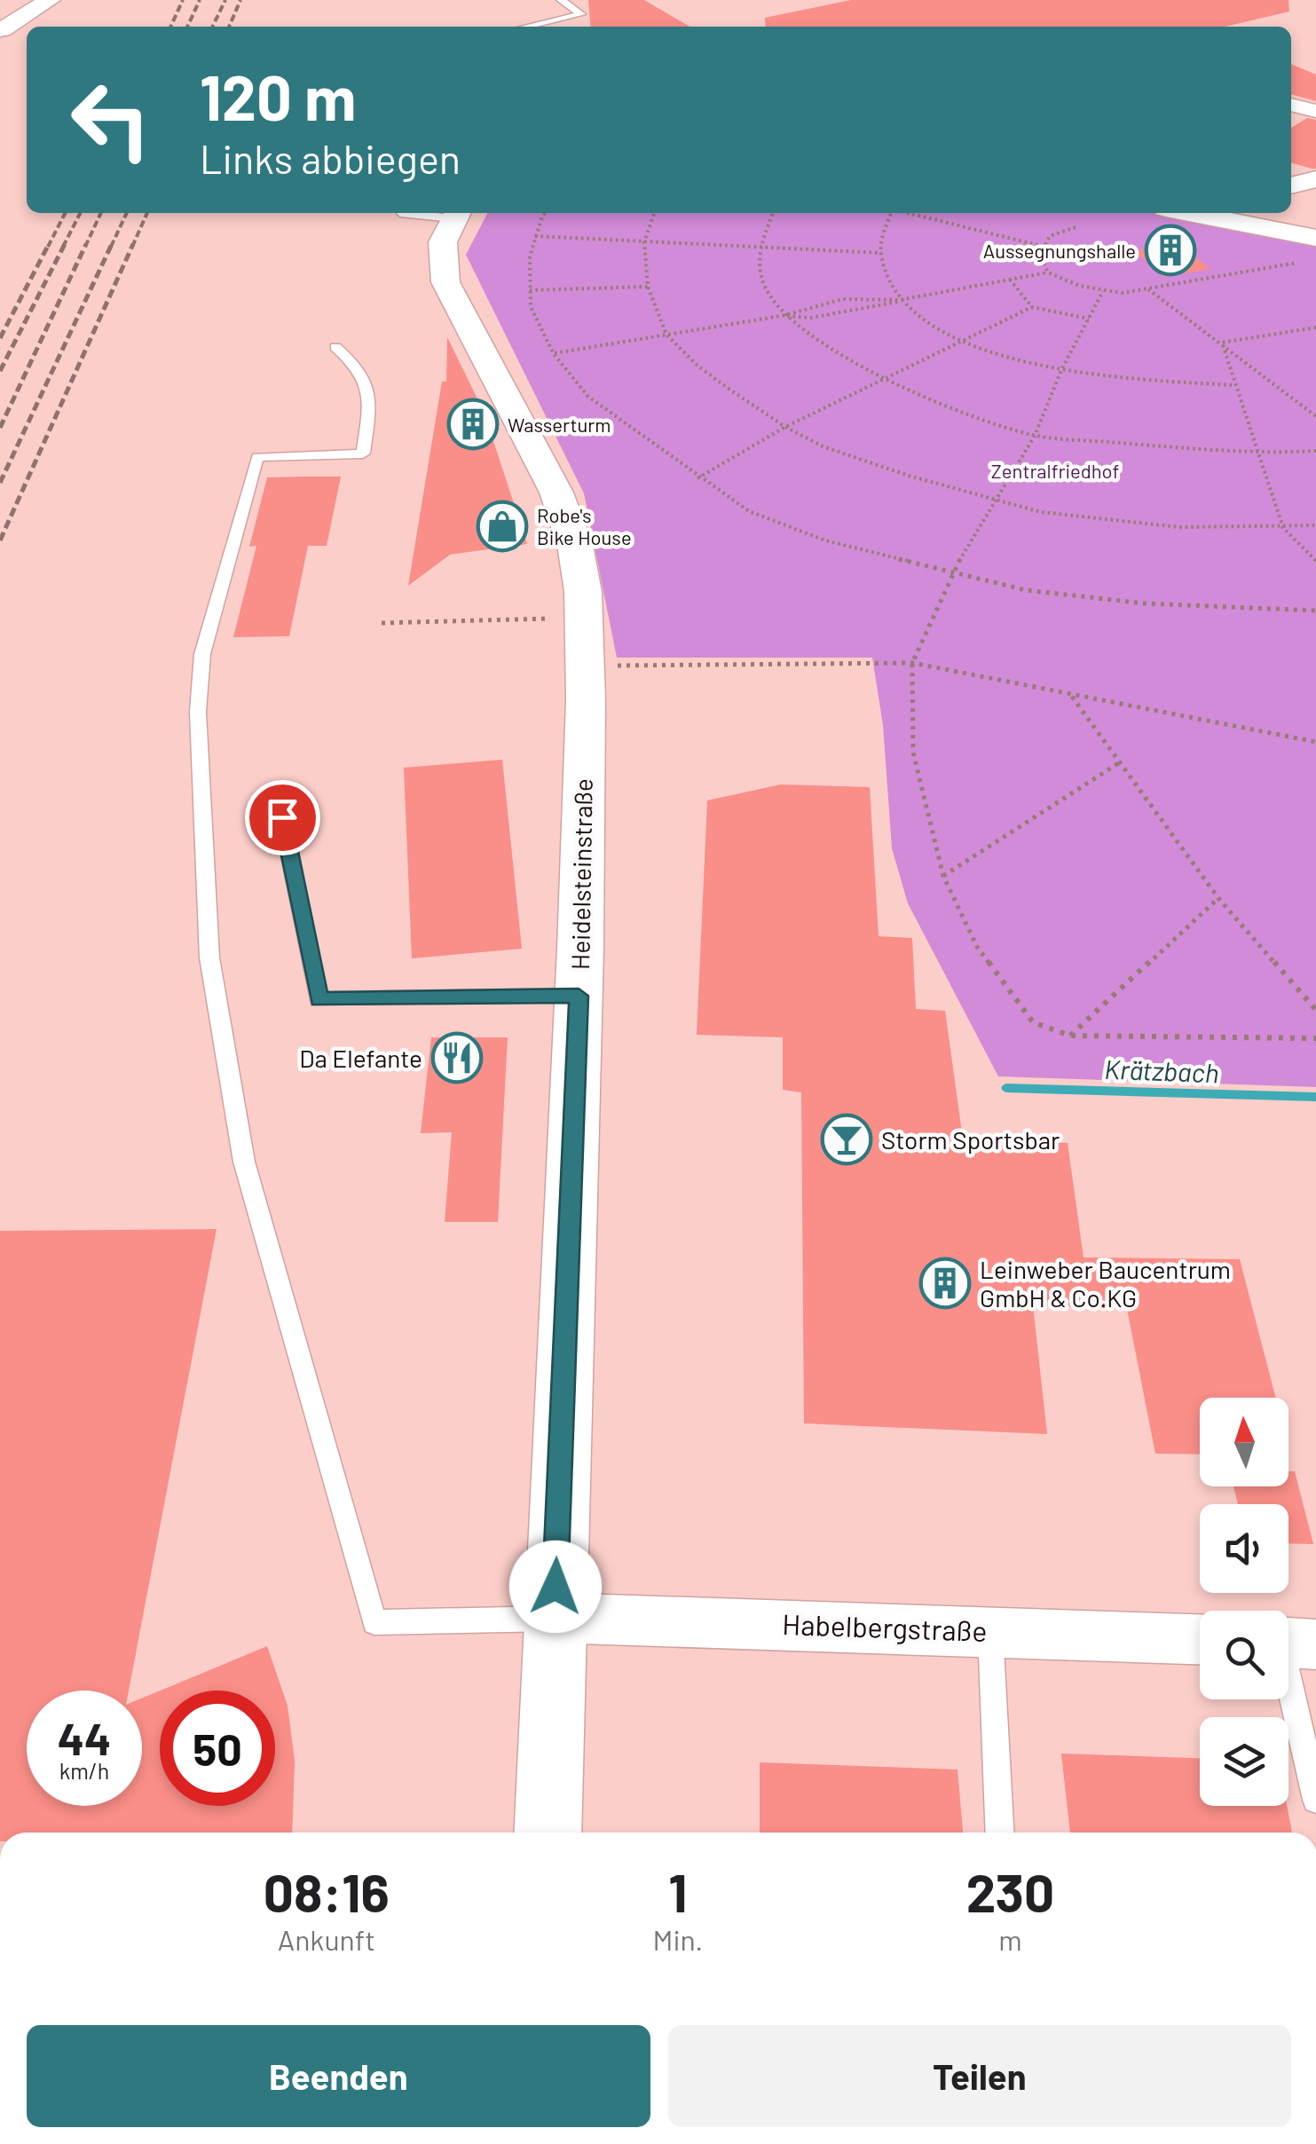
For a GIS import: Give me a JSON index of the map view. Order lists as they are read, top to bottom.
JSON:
{
  "streets": {
    "main road": ["Heidelsteinstraße"],
    "street": ["Habelbergstraße"]
  },
  "crossings": [
    ["Heidelsteinstraße", "Habelbergstraße"]
  ],
  "water": ["Krätzbach"],
  "parks": ["Zentralfriedhof"],
  "places": {
    "building": ["Aussegnungshalle", "Wasserturm", "Leinweber Baucentrum GmbH & Co.KG"],
    "shop": ["Robe's Bike House"],
    "restaurant": ["Da Elefante"],
    "bar": ["Storm Sportsbar"]
  },
  "north": "top",
  "page": {
    "turn": ["120 m", "Links abbiegen"],
    "speed": "44 km/h",
    "limit": "50",
    "eta": [
      "08:16",
      "Ankunft",
      "1",
      "Min.",
      "230",
      "m"
    ],
    "buttons": ["Beenden", "Teilen"]
  }
}
